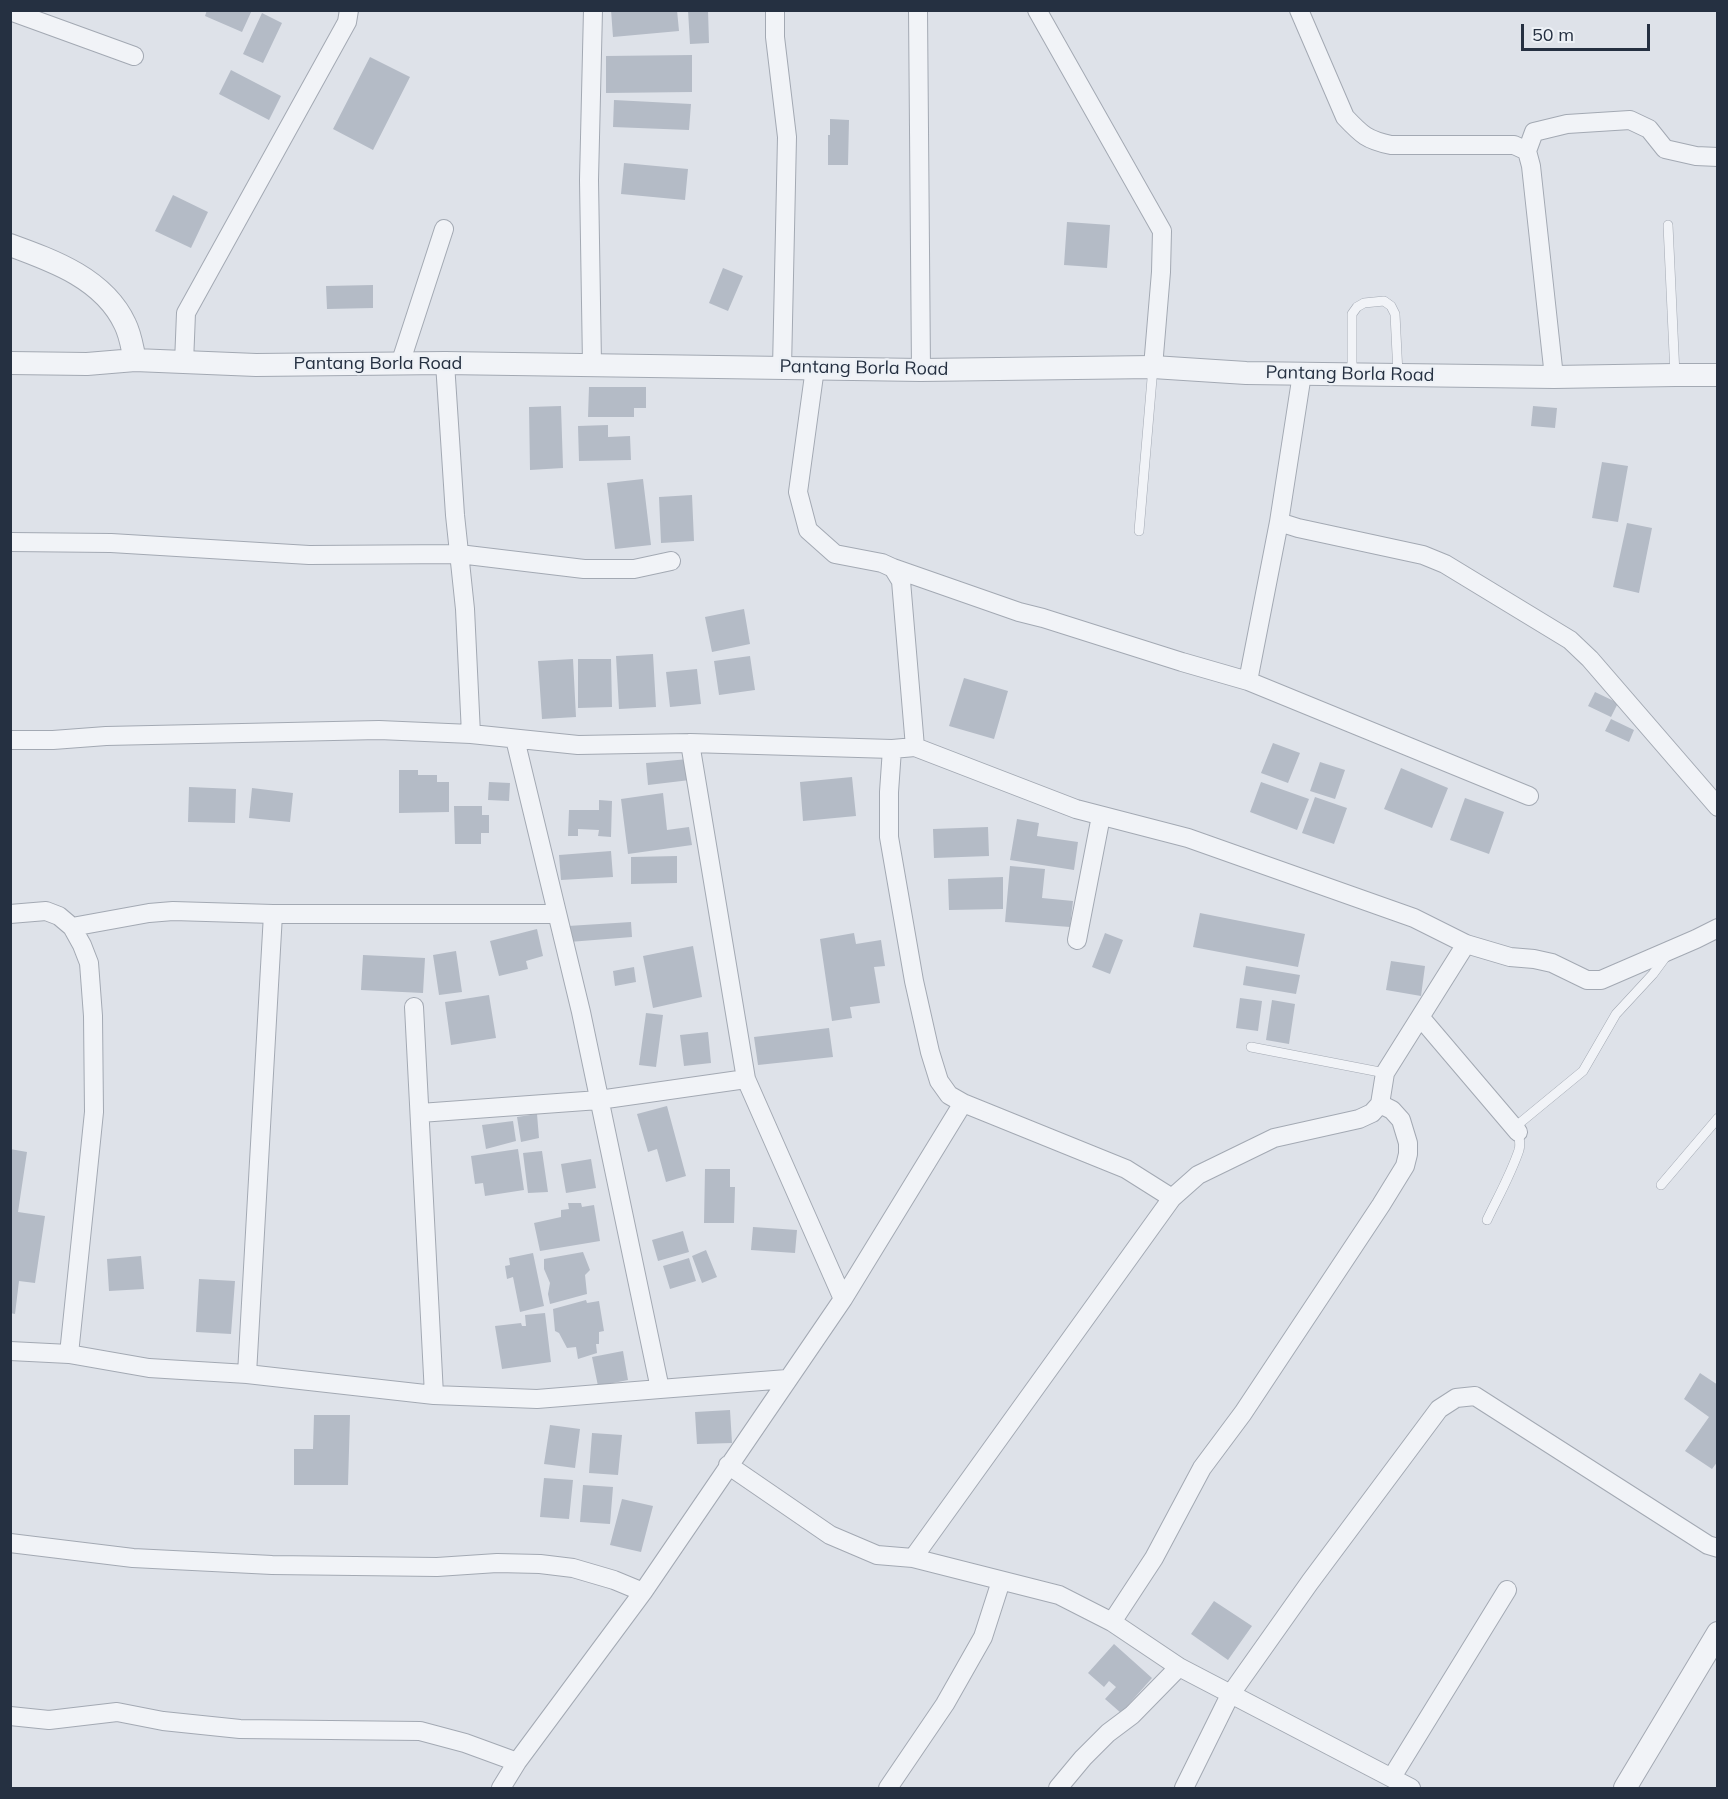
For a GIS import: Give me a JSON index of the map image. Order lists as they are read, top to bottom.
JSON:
{
  "streets": {
    "street": ["Pantang Borla Road"]
  },
  "scale_bar": "50 m"
}
